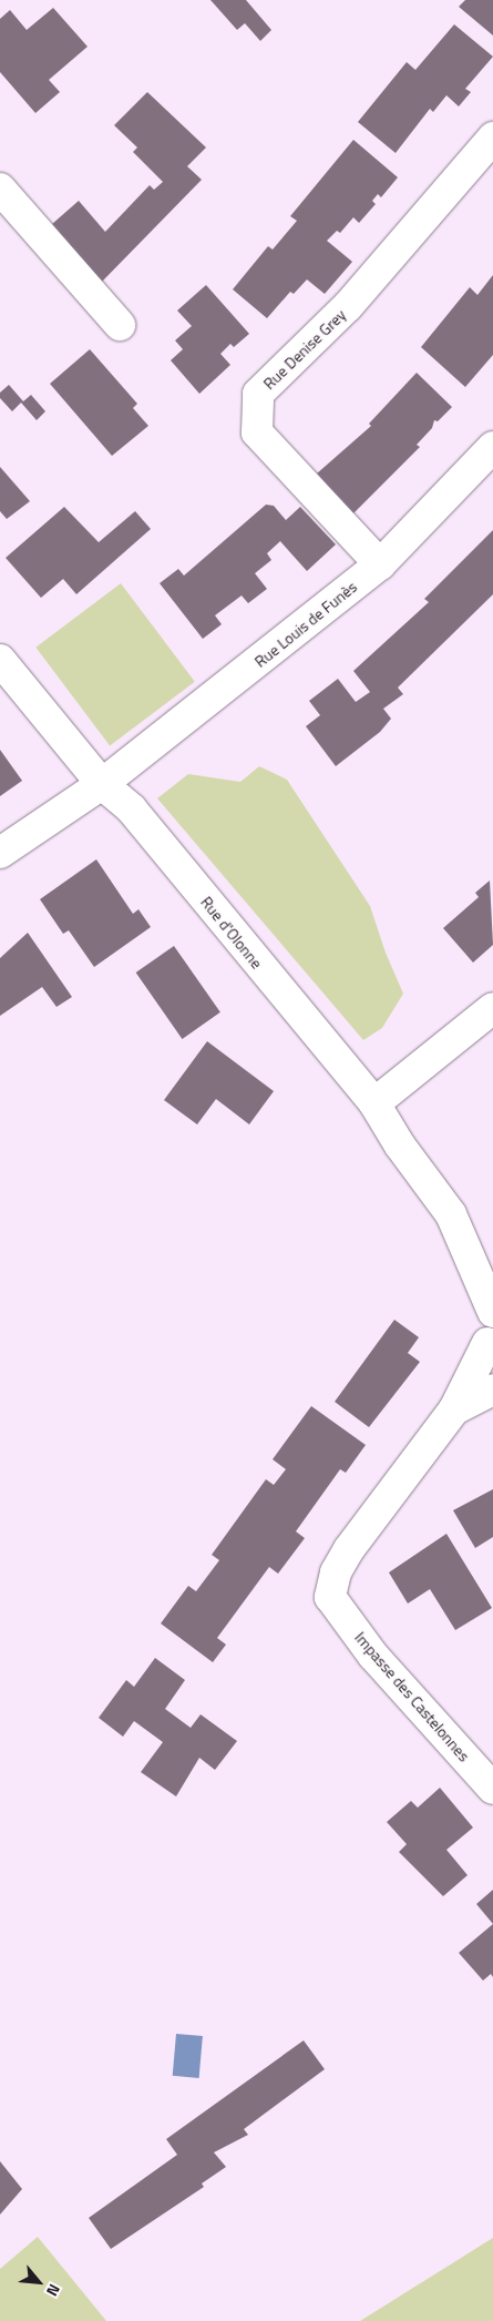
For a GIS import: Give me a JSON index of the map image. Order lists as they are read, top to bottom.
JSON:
{
  "streets": {
    "street": [
      "Rue Denise Grey",
      "Rue Louis de Funès",
      "Rue d'Olonne",
      "Impasse des Castelonnes"
    ]
  },
  "crossings": [
    ["Rue Denise Grey", "Rue Louis de Funès"],
    ["Rue Louis de Funès", "Rue d'Olonne"],
    ["Rue d'Olonne", "Impasse des Castelonnes"]
  ],
  "north": "bottom right"
}
